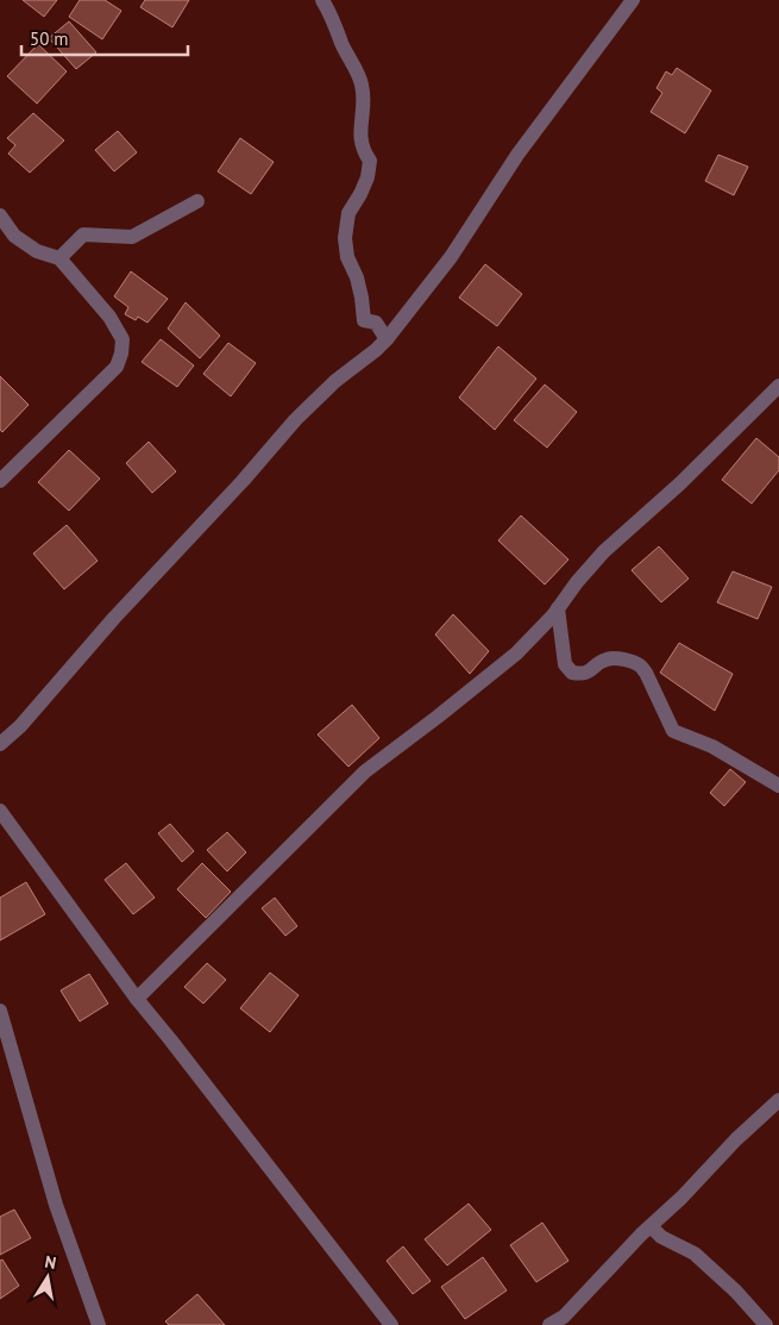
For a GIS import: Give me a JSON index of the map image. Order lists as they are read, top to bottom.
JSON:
{
  "scale_bar": "50 m",
  "north": "top"
}
